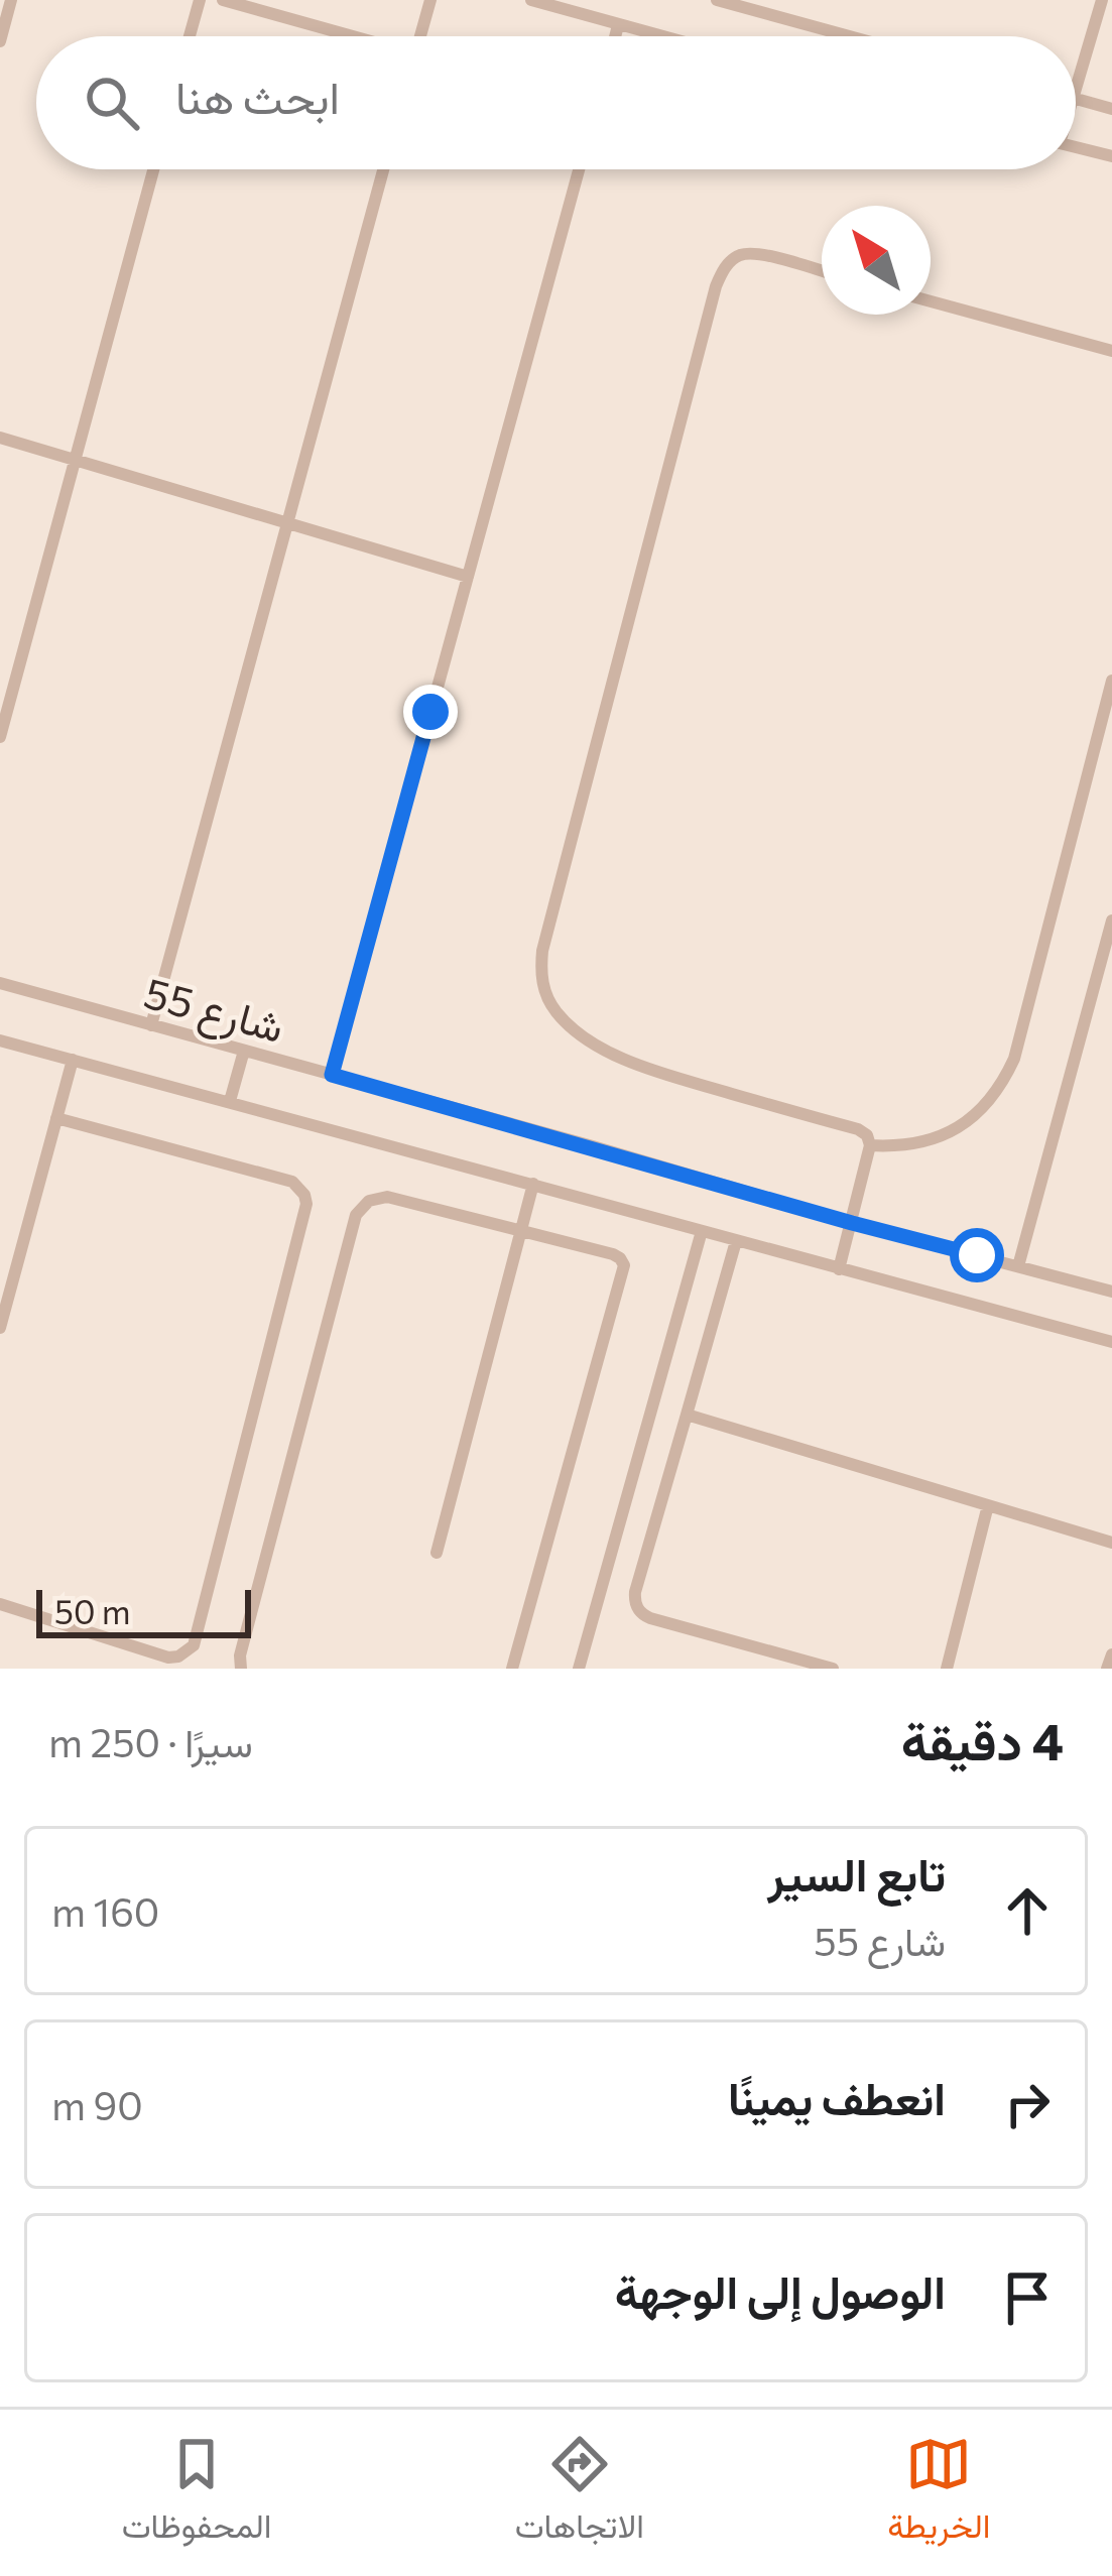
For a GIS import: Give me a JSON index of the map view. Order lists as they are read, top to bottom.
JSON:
{
  "streets": {
    "lane": ["شارع 55"]
  },
  "scale_bar": "50 m",
  "north": "top left",
  "page": {
    "search": "ابحث هنا",
    "scale": "50 m",
    "heading": ["4 دقيقة", "سيرًا · 250 m"],
    "list": [
      ["تابع السير", "شارع 55", "160 m"],
      ["انعطف يمينًا", "90 m"],
      "الوصول إلى الوجهة"
    ],
    "nav": ["الخريطة", "الاتجاهات", "المحفوظات"]
  }
}
